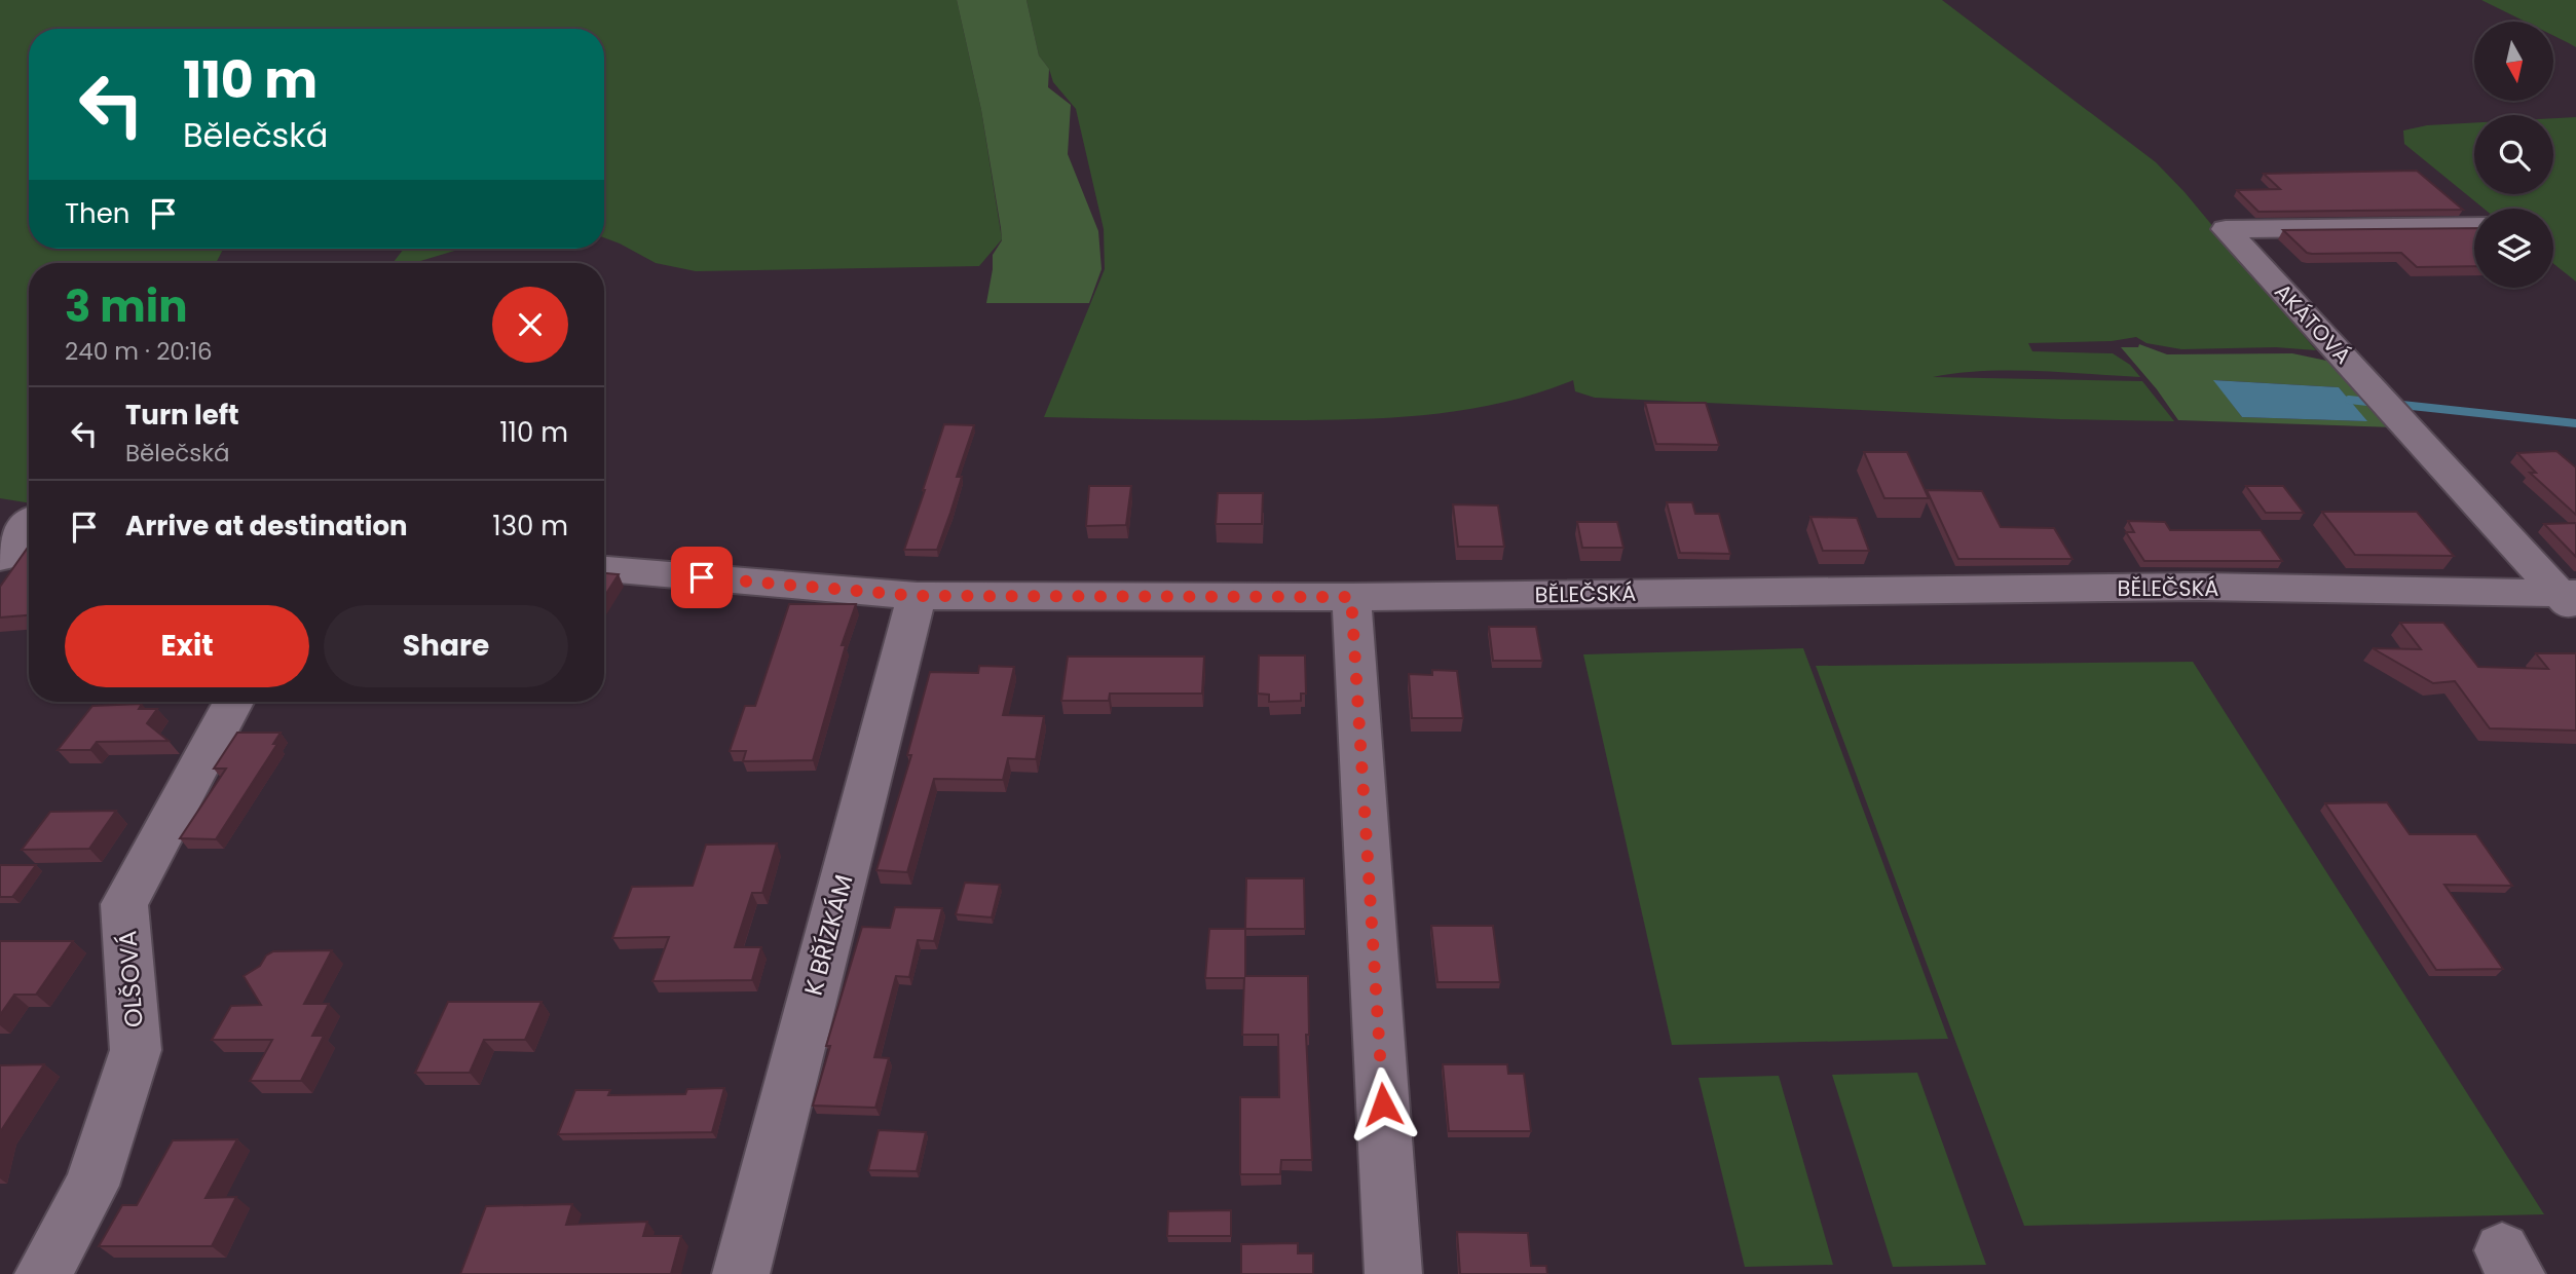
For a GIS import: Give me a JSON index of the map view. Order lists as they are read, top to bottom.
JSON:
{
  "streets": {
    "street": [
      "AKÁTOVÁ",
      "BĚLEČSKÁ",
      "K BŘÍZKÁM",
      "OLŠOVÁ"
    ]
  },
  "crossings": [
    ["AKÁTOVÁ", "BĚLEČSKÁ"],
    ["BĚLEČSKÁ", "K BŘÍZKÁM"]
  ],
  "north": "bottom",
  "page": {
    "turn": ["110 m", "Bělečská"],
    "then": "Then",
    "heading": ["3 min", "240 m · 20:16"],
    "list": [
      {
        "name": "Turn left",
        "note": "Bělečská",
        "value": "110 m"
      },
      {
        "name": "Arrive at destination",
        "value": "130 m"
      }
    ],
    "buttons": ["Exit", "Share"]
  }
}
